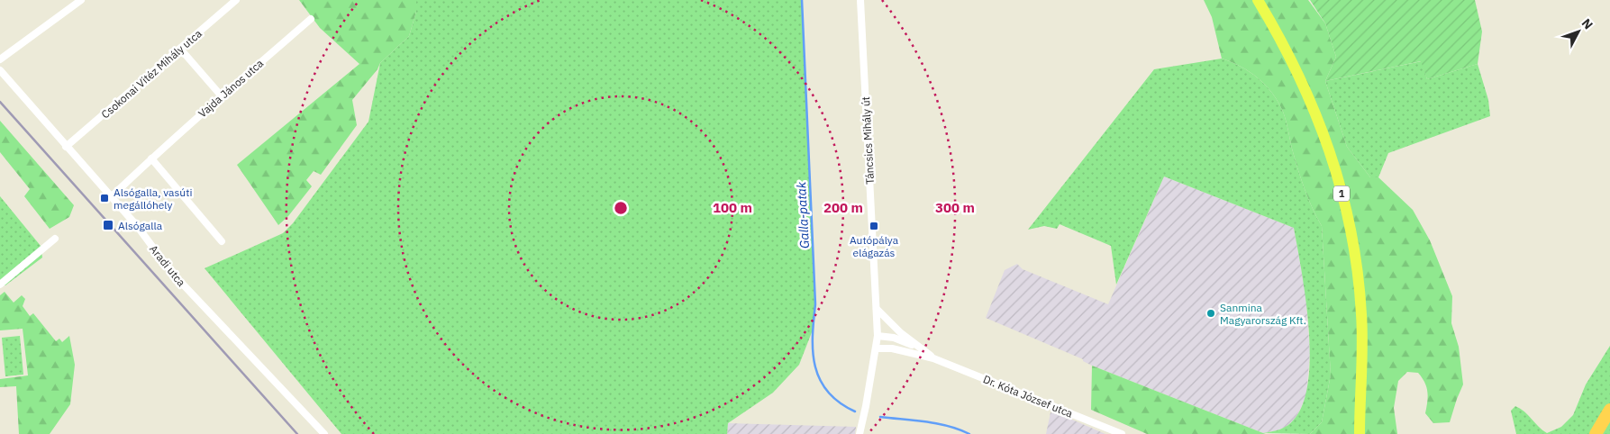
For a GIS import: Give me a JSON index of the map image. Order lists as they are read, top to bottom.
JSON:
{
  "streets": {
    "main road": ["1"],
    "street": [
      "Csokonai Vitéz Mihály utca",
      "Vajda János utca",
      "Táncsics Mihály út",
      "Aradi utca",
      "Dr. Kóta József utca"
    ]
  },
  "crossings": [
    ["Csokonai Vitéz Mihály utca", "Aradi utca"],
    ["Vajda János utca", "Aradi utca"],
    ["Táncsics Mihály út", "Dr. Kóta József utca"]
  ],
  "water": ["Galla-patak"],
  "places": {
    "transit": ["Alsógalla, vasúti megállóhely", "Alsógalla", "Autópálya elágazás"],
    "other": ["Sanmina Magyarország Kft."]
  },
  "north": "top right",
  "rings": ["100 m", "200 m", "300 m"]
}
